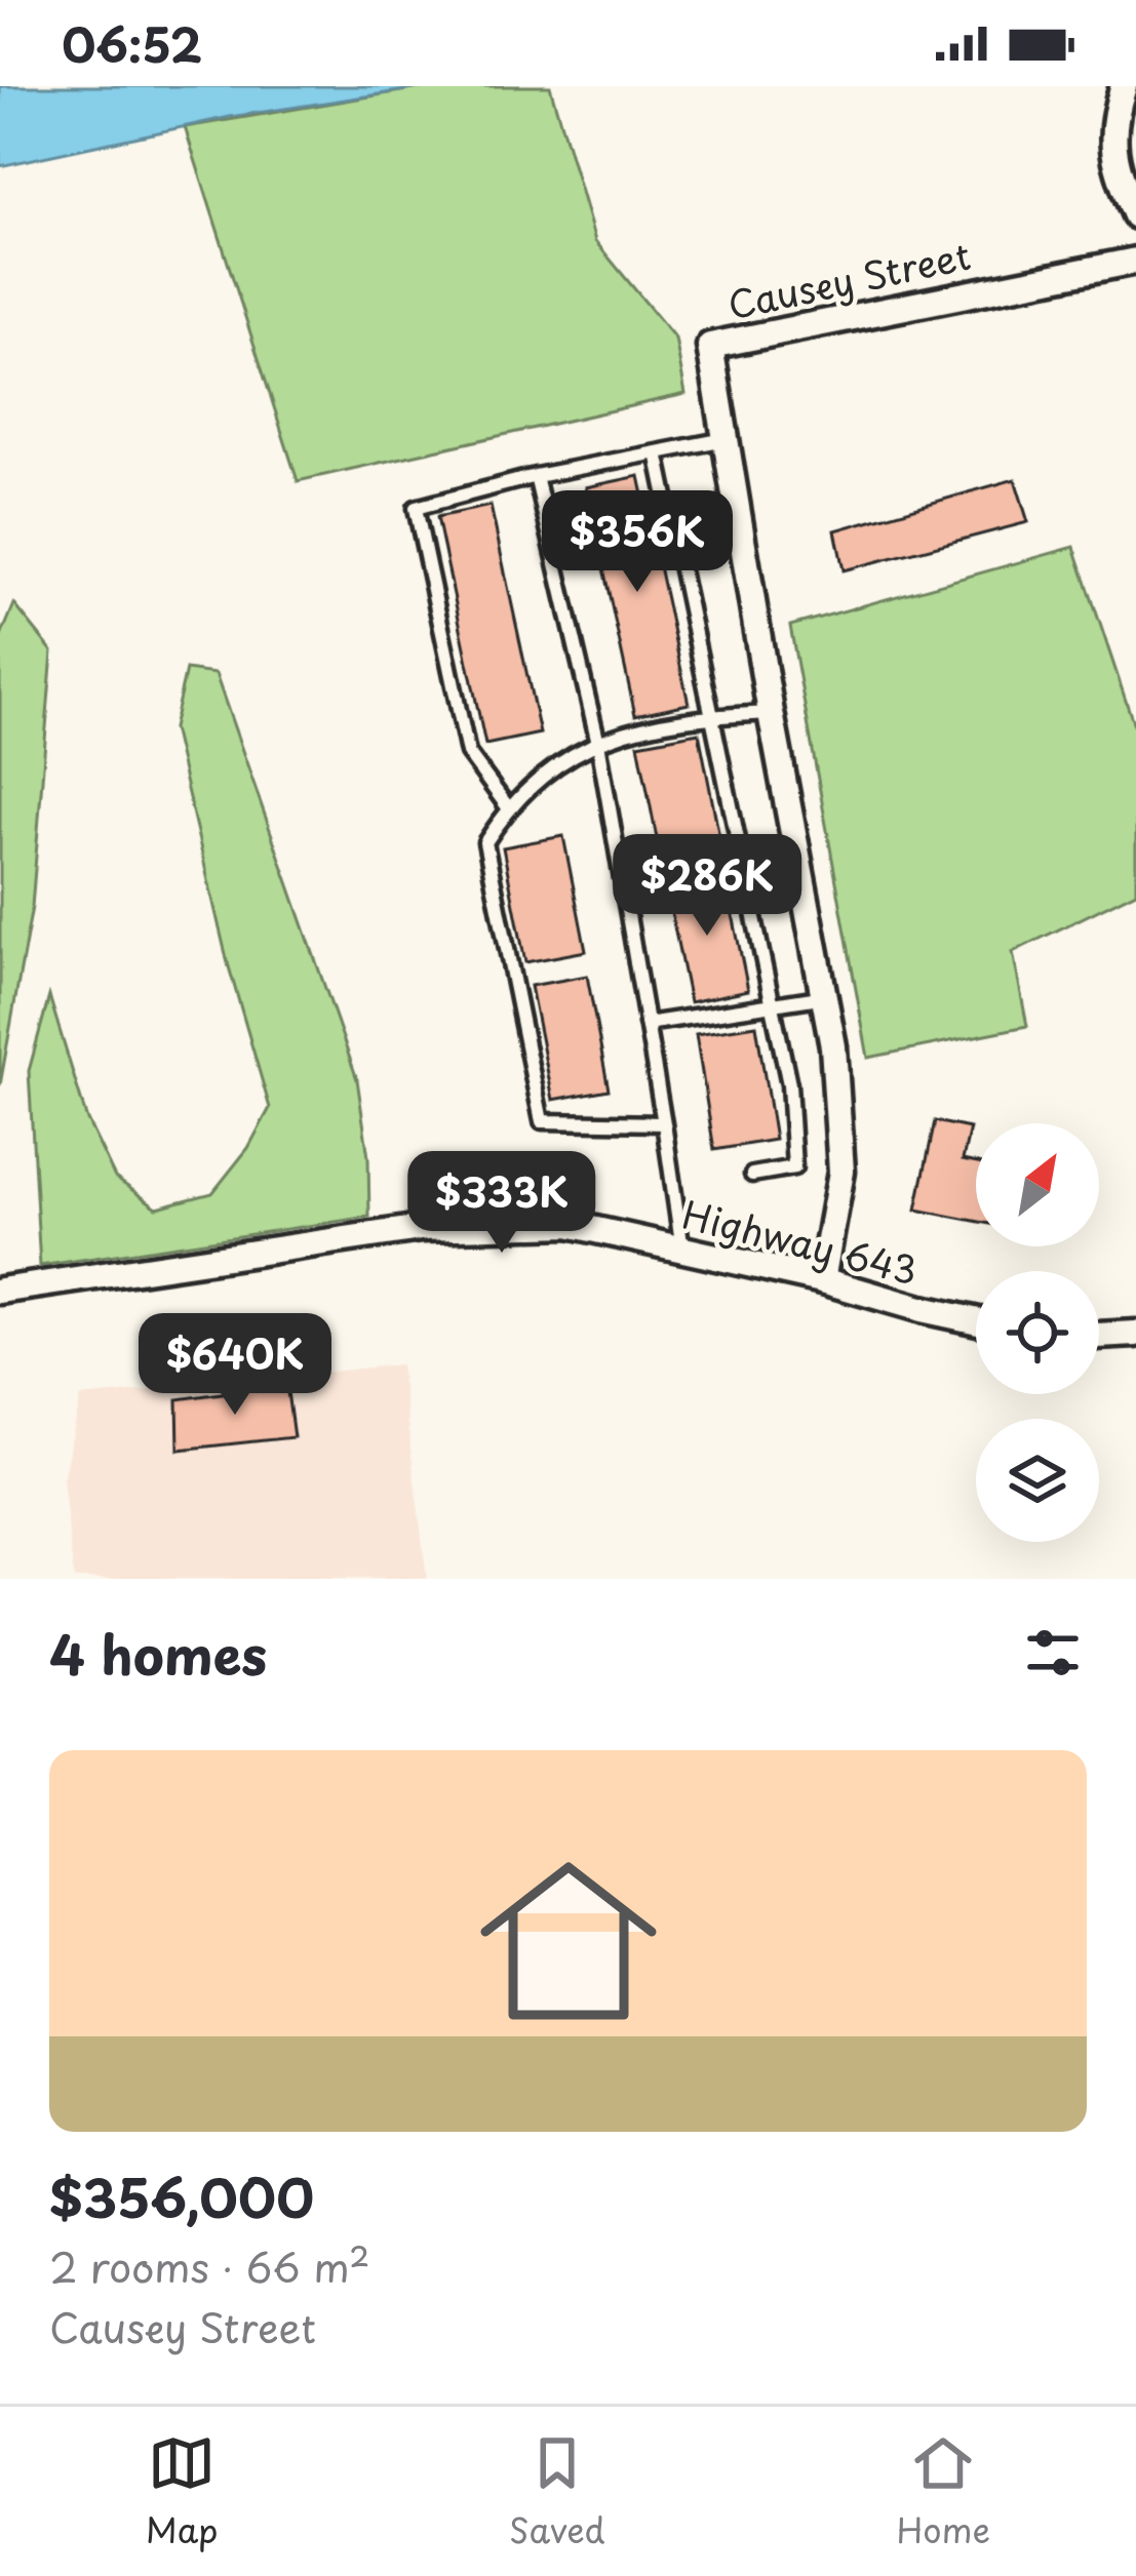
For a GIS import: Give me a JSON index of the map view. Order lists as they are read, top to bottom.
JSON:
{
  "streets": {
    "street": ["Causey Street", "Highway 643"]
  },
  "crossings": [
    ["Causey Street", "Highway 643"]
  ],
  "north": "top right",
  "page": {
    "status": "06:52",
    "price": [
      "$356K",
      "$286K",
      "$333K",
      "$640K"
    ],
    "heading": "4 homes",
    "list": [
      {
        "name": "$356,000",
        "note": "2 rooms · 66 m² · Causey Street"
      }
    ],
    "tabs": ["Map", "Saved", "Home"]
  }
}
